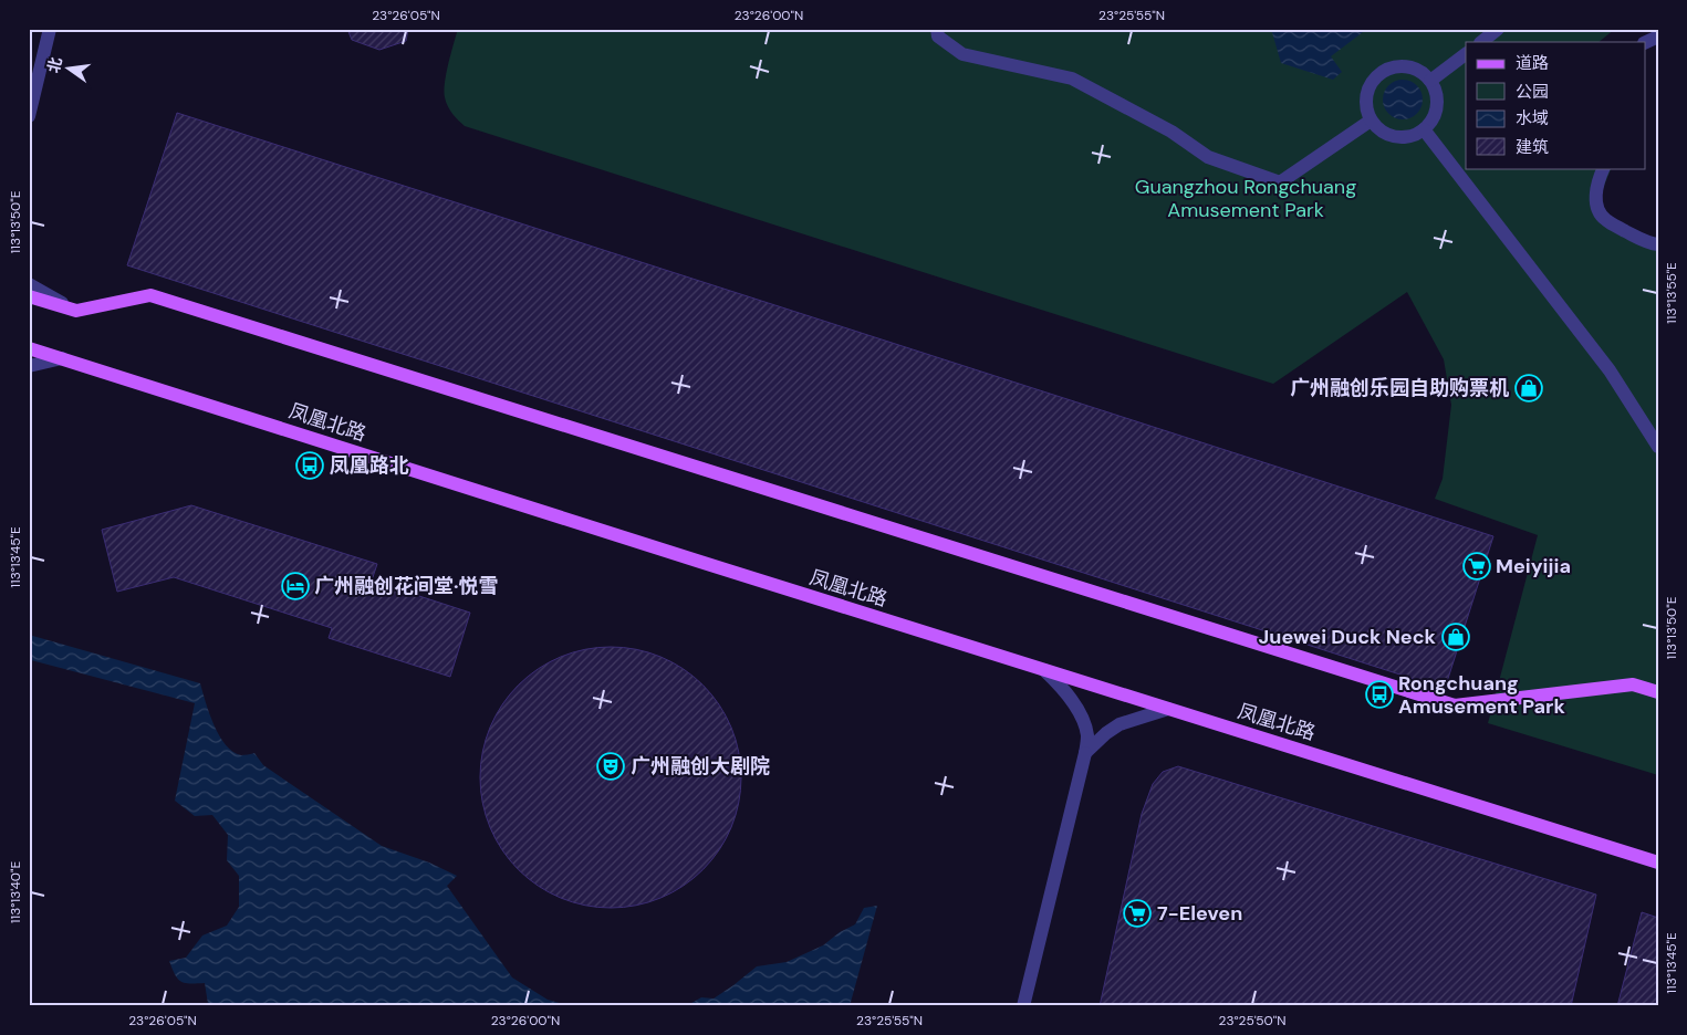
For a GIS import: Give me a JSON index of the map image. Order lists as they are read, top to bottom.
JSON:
{
  "streets": {
    "main road": ["凤凰北路"]
  },
  "parks": ["Guangzhou Rongchuang Amusement Park"],
  "places": {
    "shop": ["广州融创乐园自助购票机", "Juewei Duck Neck"],
    "bus stop": ["凤凰路北", "Rongchuang Amusement Park"],
    "supermarket": ["Meiyijia", "7-Eleven"],
    "hotel": ["广州融创花间堂·悦雪"],
    "theatre": ["广州融创大剧院"]
  },
  "legend": [
    "道路",
    "公园",
    "水域",
    "建筑"
  ],
  "north": "left",
  "coordinates": [
    "23°26'05\"N",
    "23°26'00\"N",
    "23°25'55\"N",
    "113°13'50\"E",
    "113°13'55\"E",
    "113°13'45\"E",
    "113°13'40\"E",
    "23°25'50\"N"
  ]
}
